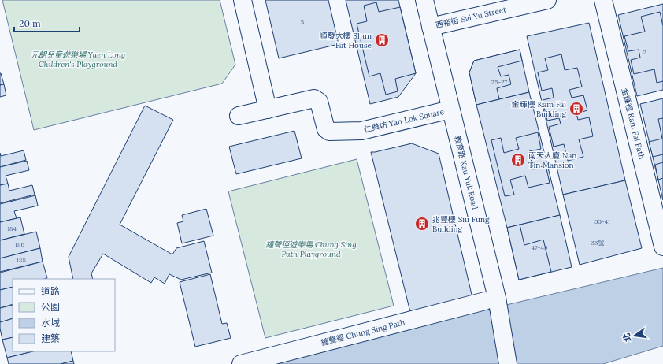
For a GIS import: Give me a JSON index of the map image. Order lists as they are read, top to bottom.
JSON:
{
  "streets": {
    "street": [
      "西裕街 Sai Yu Street",
      "仁樂坊 Yan Lok Square",
      "金輝徑 Kam Fai Path",
      "教育路 Kau Yuk Road",
      "鐘聲徑 Chung Sing Path"
    ]
  },
  "crossings": [
    ["西裕街 Sai Yu Street", "教育路 Kau Yuk Road"],
    ["仁樂坊 Yan Lok Square", "教育路 Kau Yuk Road"]
  ],
  "parks": ["元朗兒童遊樂場 Yuen Long Children's Playground", "鐘聲徑遊樂場 Chung Sing Path Playground"],
  "places": {
    "building": [
      "順發大樓 Shun Fat House",
      "金輝樓 Kam Fai Building",
      "南天大廈 Nan Tin Mansion",
      "兆豐樓 Siu Fung Building"
    ]
  },
  "house_numbers": [
    "5",
    "2",
    "25-27",
    "33-41",
    "184",
    "33號",
    "186",
    "47-49",
    "188"
  ],
  "legend": [
    "道路",
    "公園",
    "水域",
    "建築"
  ],
  "scale_bar": "20 m",
  "north": "left"
}
